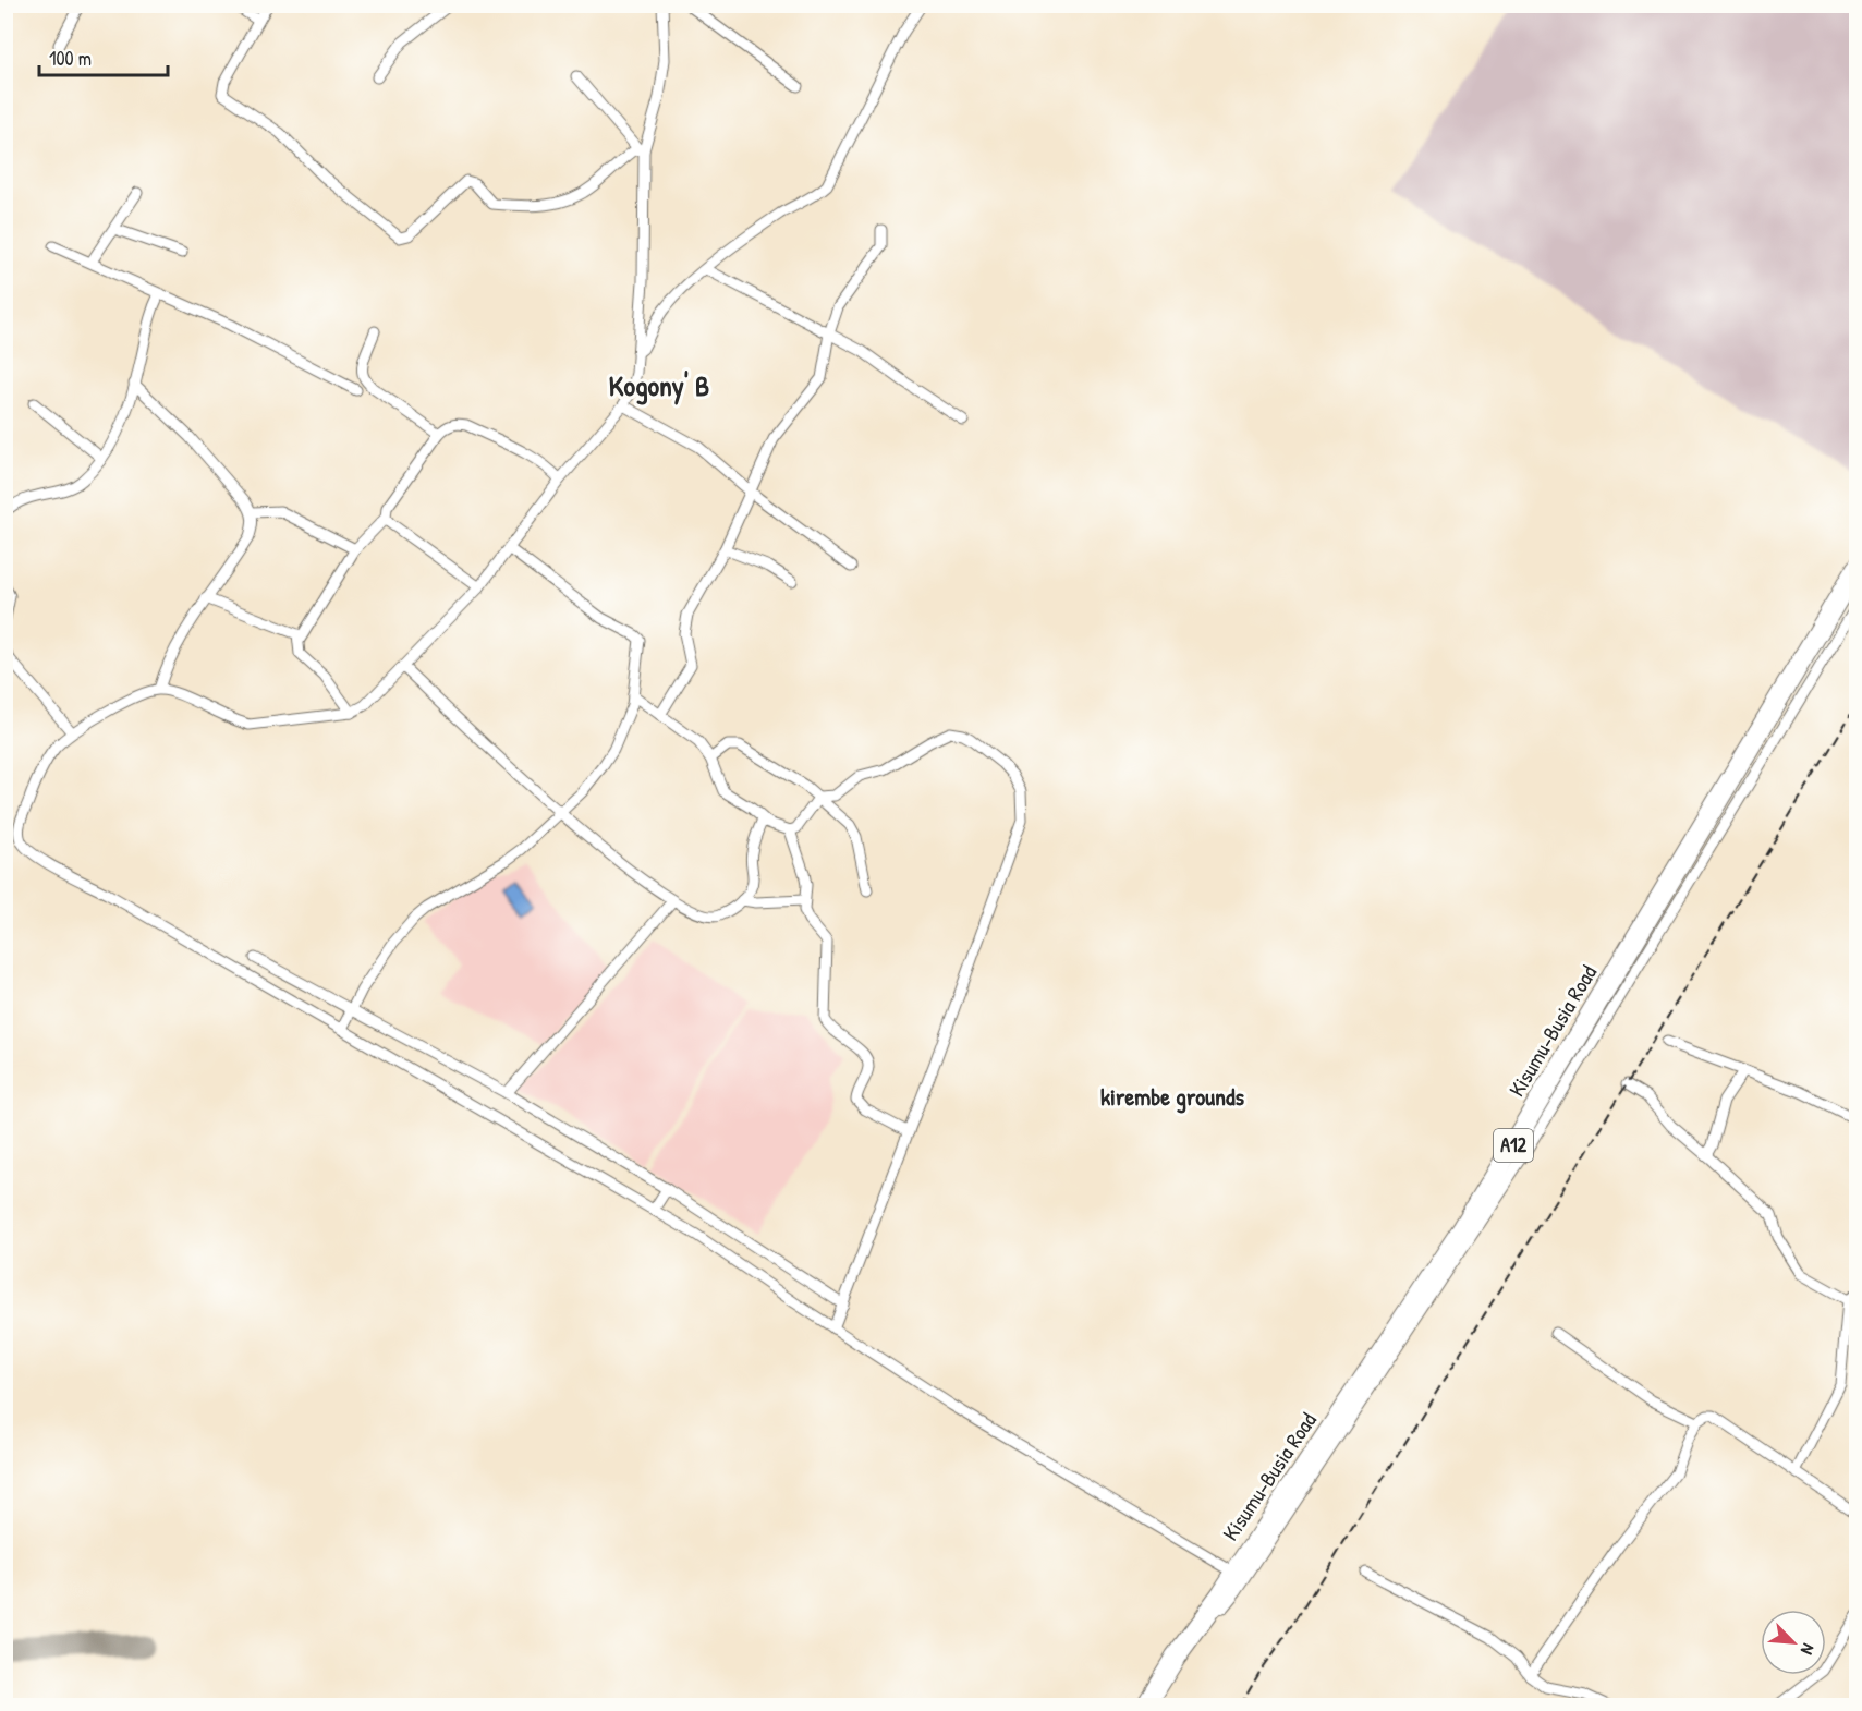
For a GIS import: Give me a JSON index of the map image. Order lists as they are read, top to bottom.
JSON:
{
  "streets": {
    "highway": ["Kisumu-Busia Road", "A12"]
  },
  "districts": ["Kogony' B", "kirembe grounds"],
  "scale_bar": "100 m",
  "north": "bottom right"
}
